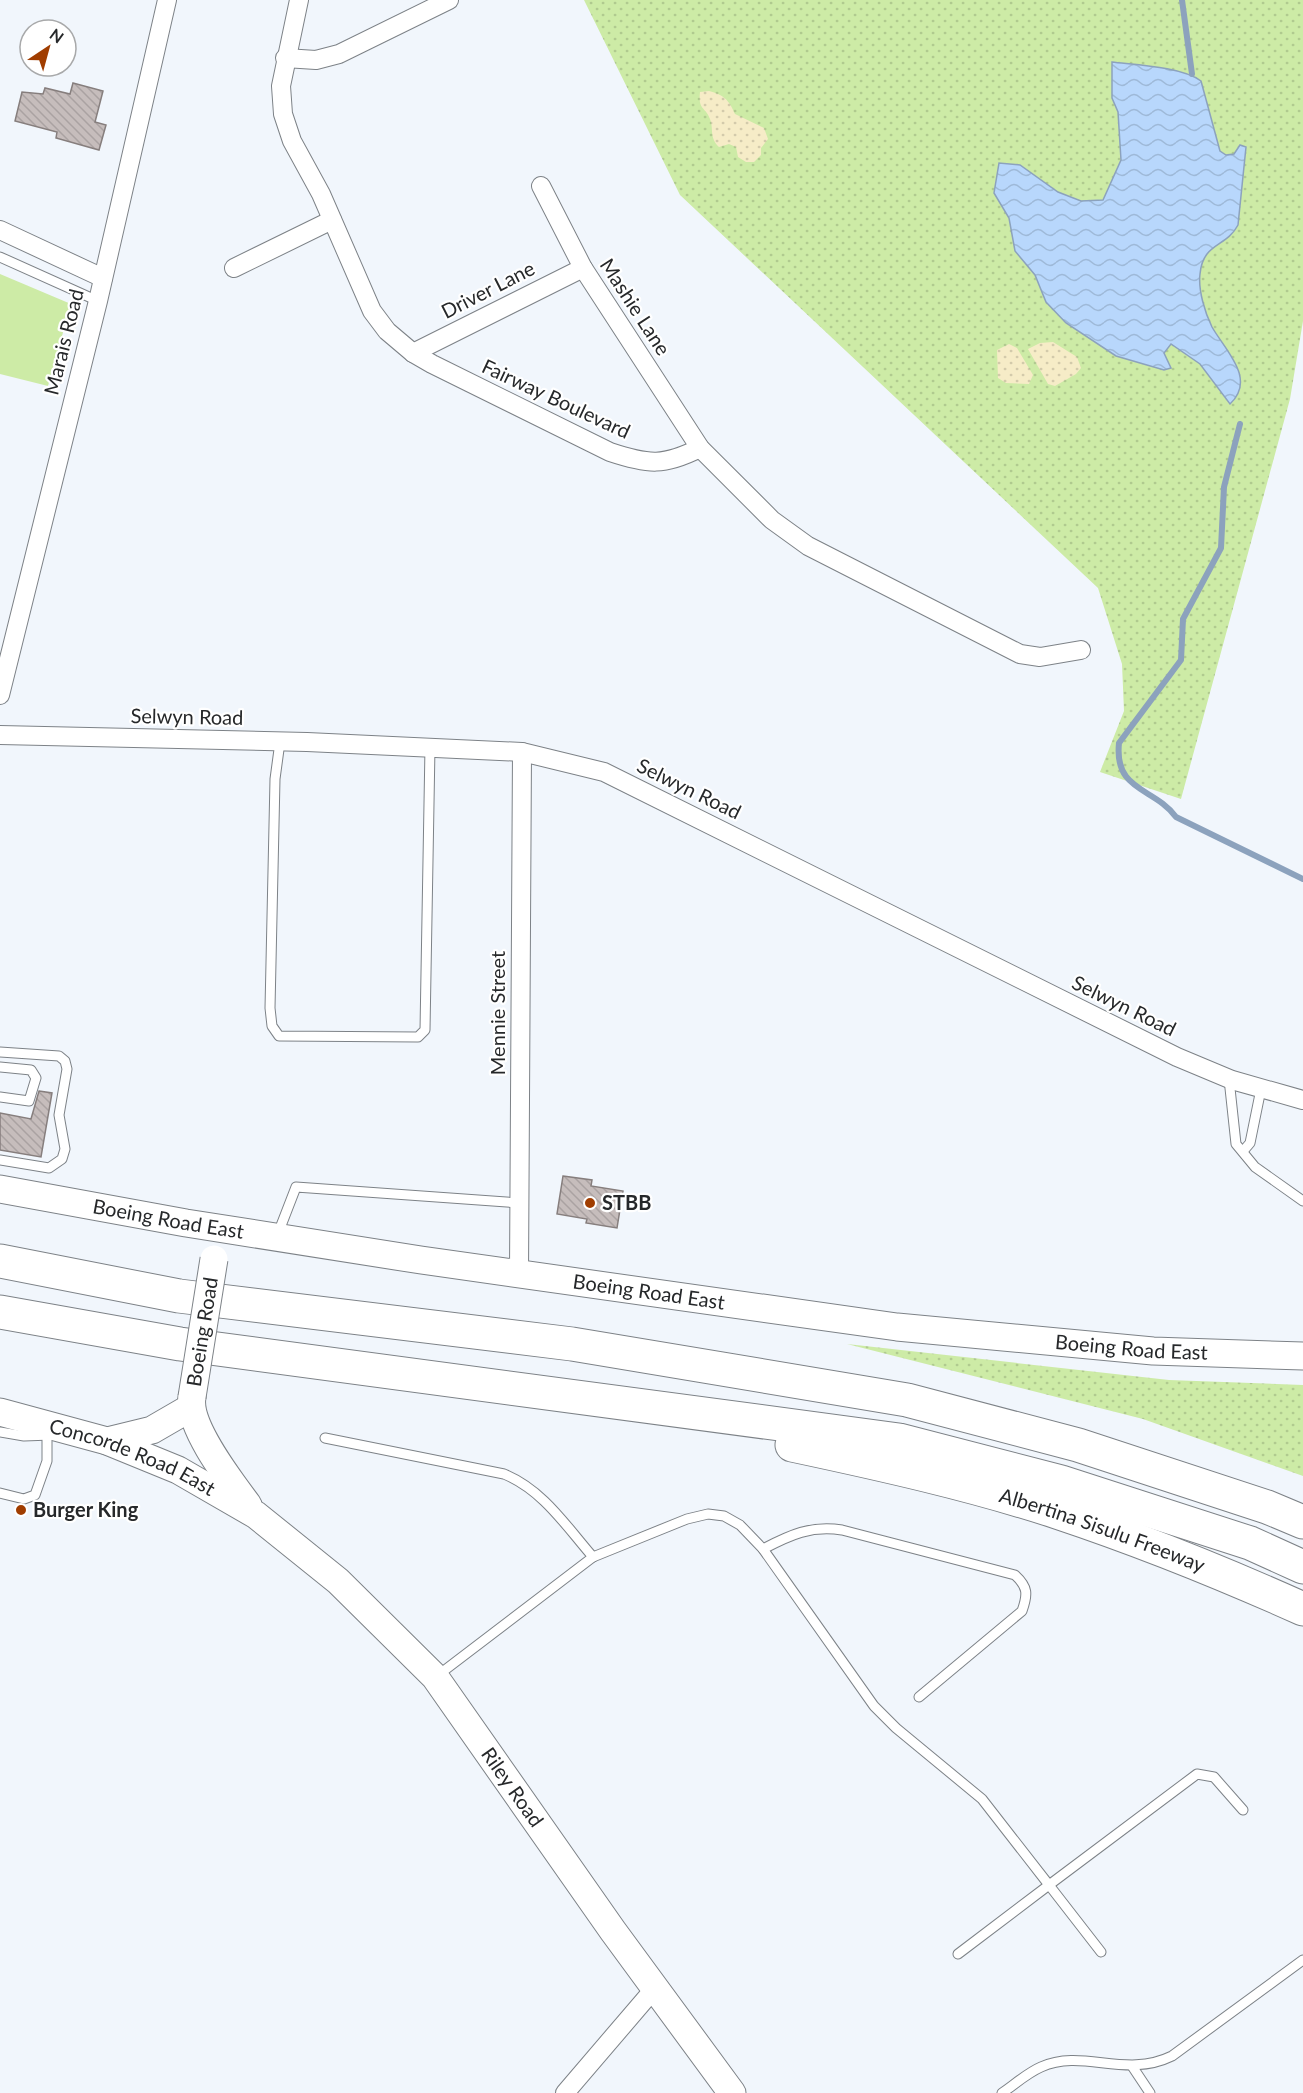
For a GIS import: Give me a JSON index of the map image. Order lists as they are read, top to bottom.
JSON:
{
  "streets": {
    "highway": ["Albertina Sisulu Freeway"],
    "main road": [
      "Boeing Road East",
      "Boeing Road",
      "Concorde Road East",
      "Riley Road"
    ],
    "street": [
      "Driver Lane",
      "Mashie Lane",
      "Marais Road",
      "Fairway Boulevard",
      "Selwyn Road",
      "Mennie Street"
    ]
  },
  "crossings": [
    ["Driver Lane", "Mashie Lane"],
    ["Driver Lane", "Fairway Boulevard"],
    ["Mashie Lane", "Fairway Boulevard"],
    ["Selwyn Road", "Mennie Street"],
    ["Mennie Street", "Boeing Road East"],
    ["Boeing Road East", "Boeing Road"],
    ["Boeing Road", "Concorde Road East"],
    ["Boeing Road", "Riley Road"],
    ["Concorde Road East", "Riley Road"]
  ],
  "places": ["STBB", "Burger King"],
  "north": "top right"
}
